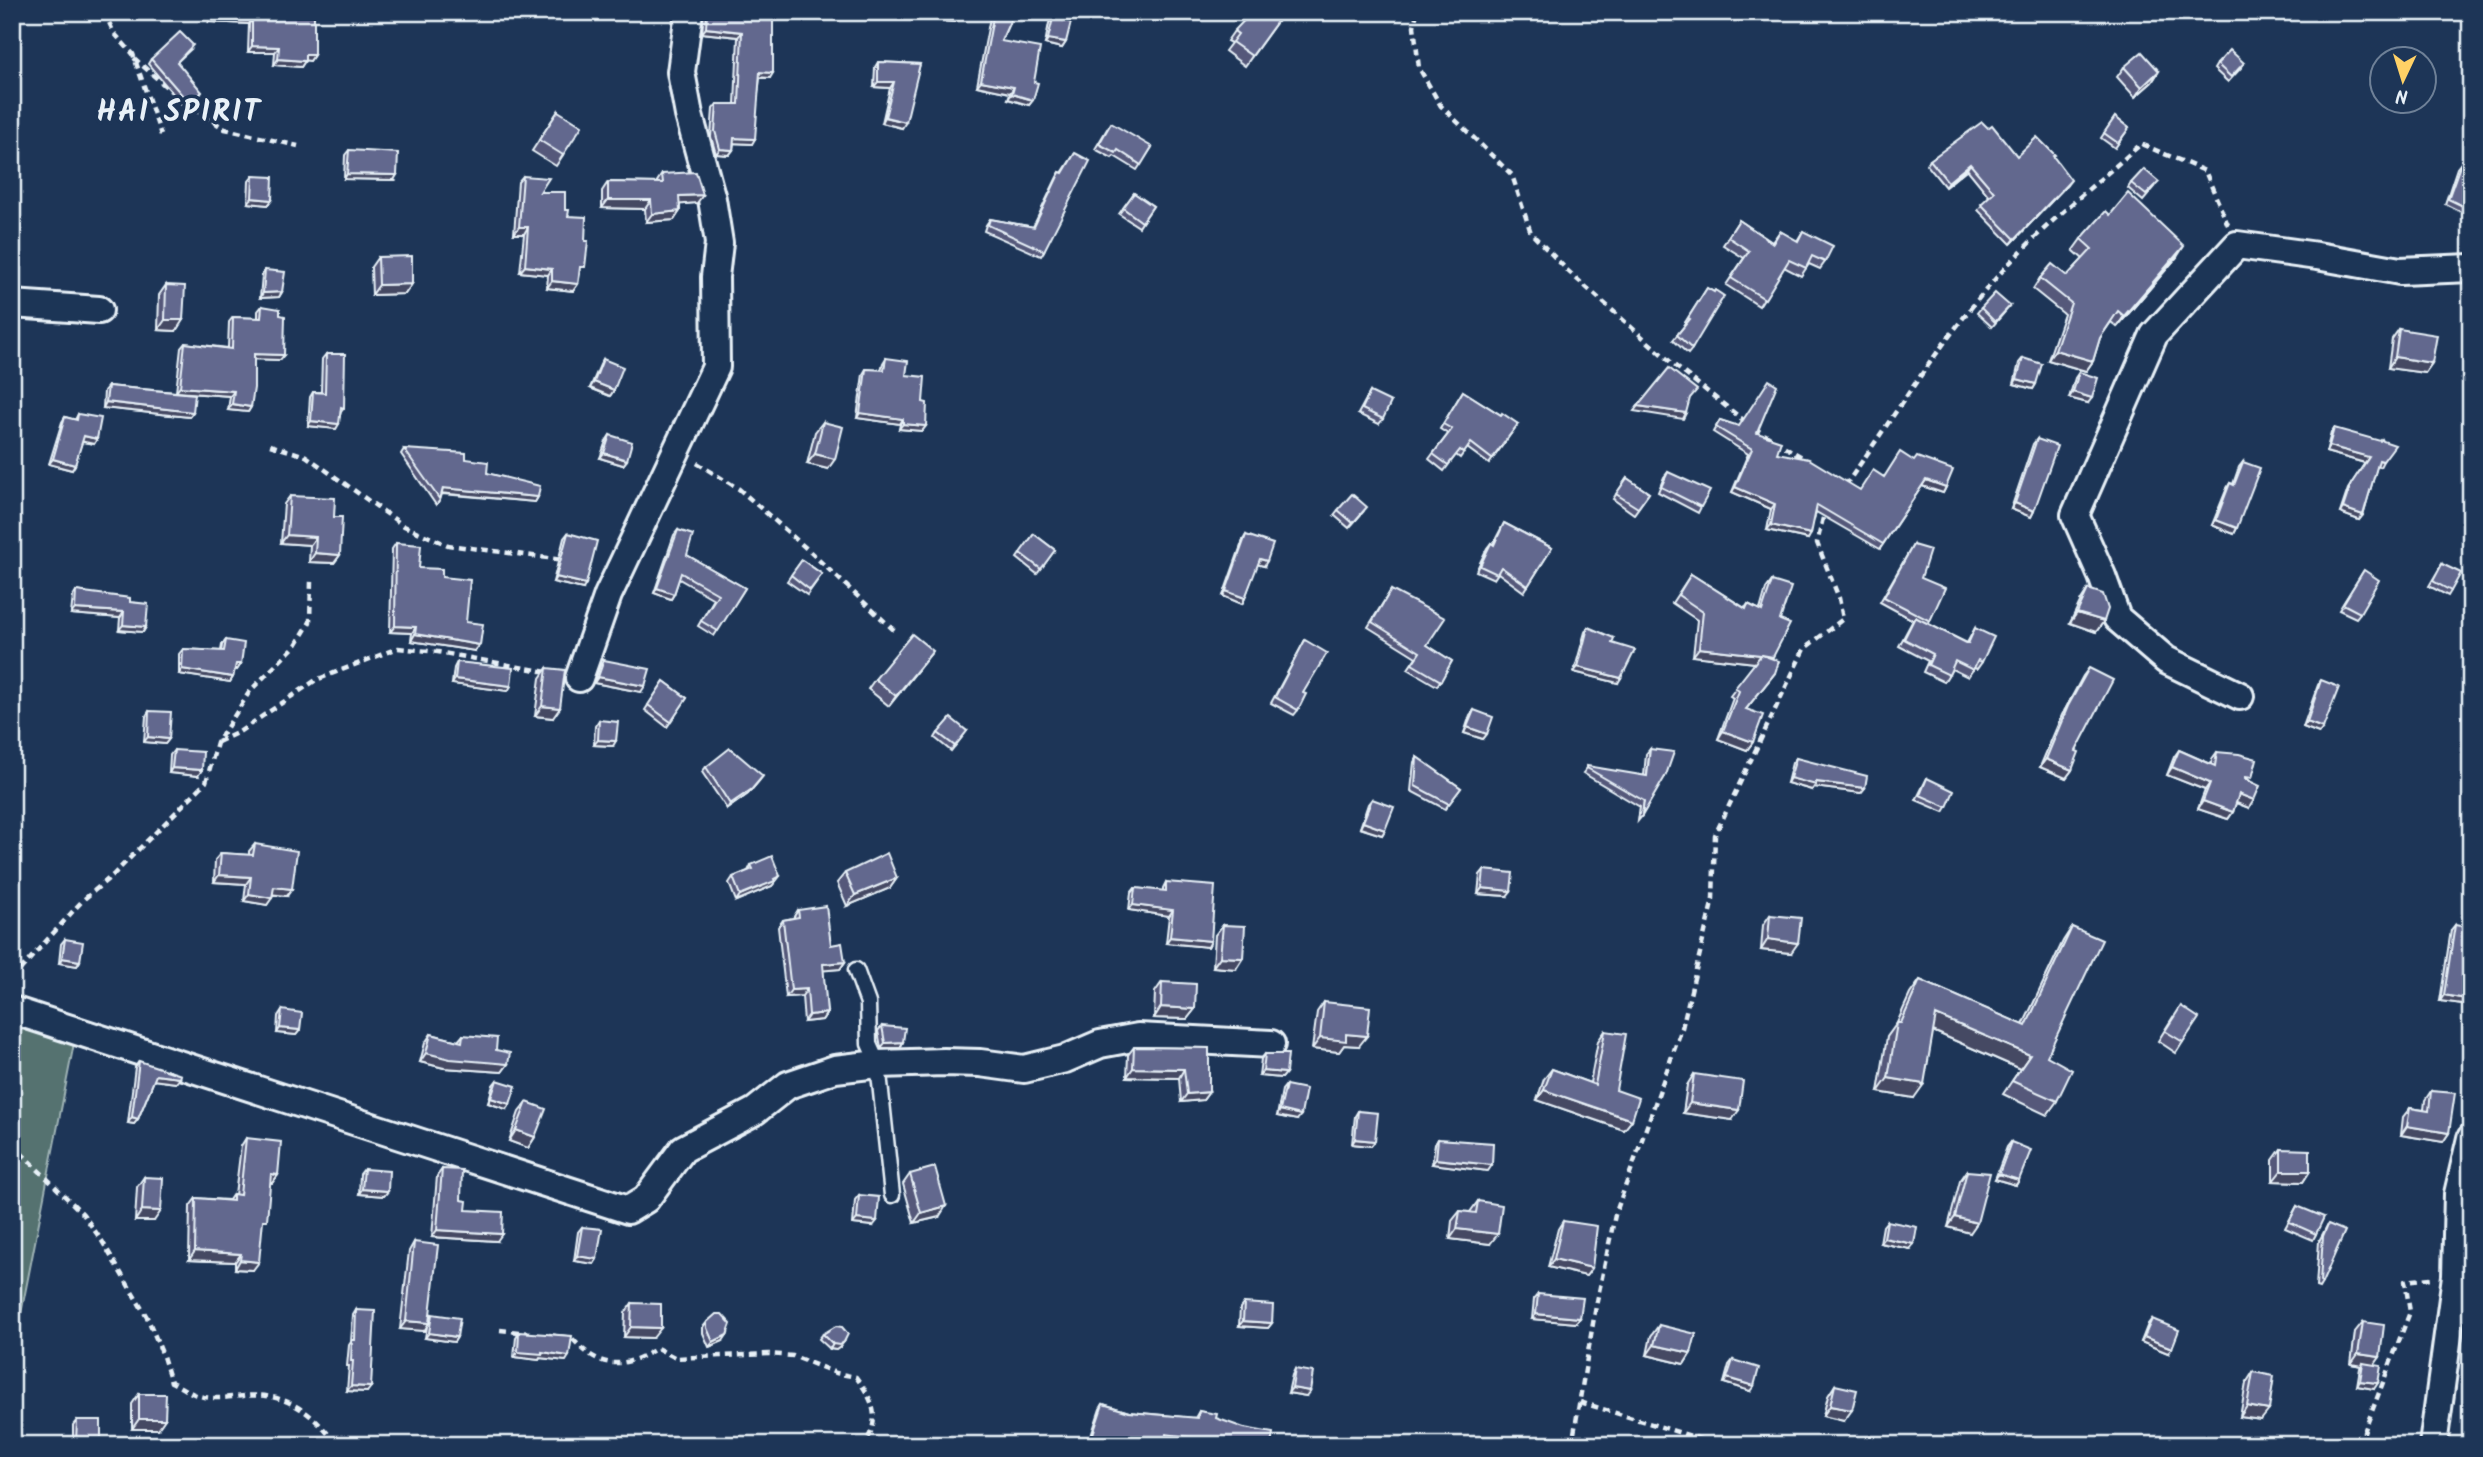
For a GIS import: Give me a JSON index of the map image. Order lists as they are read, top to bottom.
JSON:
{
  "districts": ["HAI SPIRIT"],
  "north": "bottom"
}
